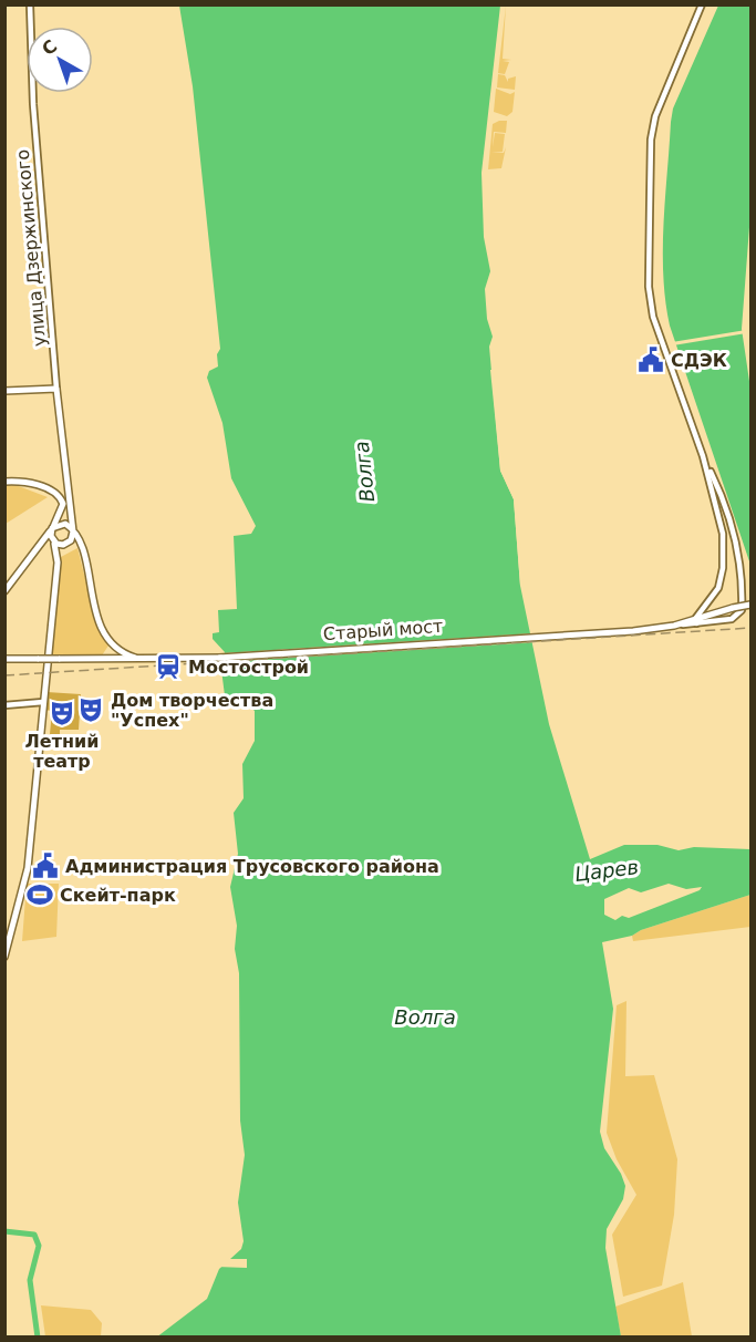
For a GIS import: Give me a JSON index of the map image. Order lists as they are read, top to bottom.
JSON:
{
  "streets": {
    "main road": ["улица Дзержинского", "Старый мост"]
  },
  "crossings": [
    ["улица Дзержинского", "Старый мост"]
  ],
  "water": ["Волга", "Царев"],
  "places": {
    "public building": ["СДЭК", "Администрация Трусовского района"],
    "station": ["Мостострой"],
    "theatre": ["Дом творчества \"Успех\"", "Летний театр"],
    "sports": ["Скейт-парк"]
  },
  "north": "top left"
}
